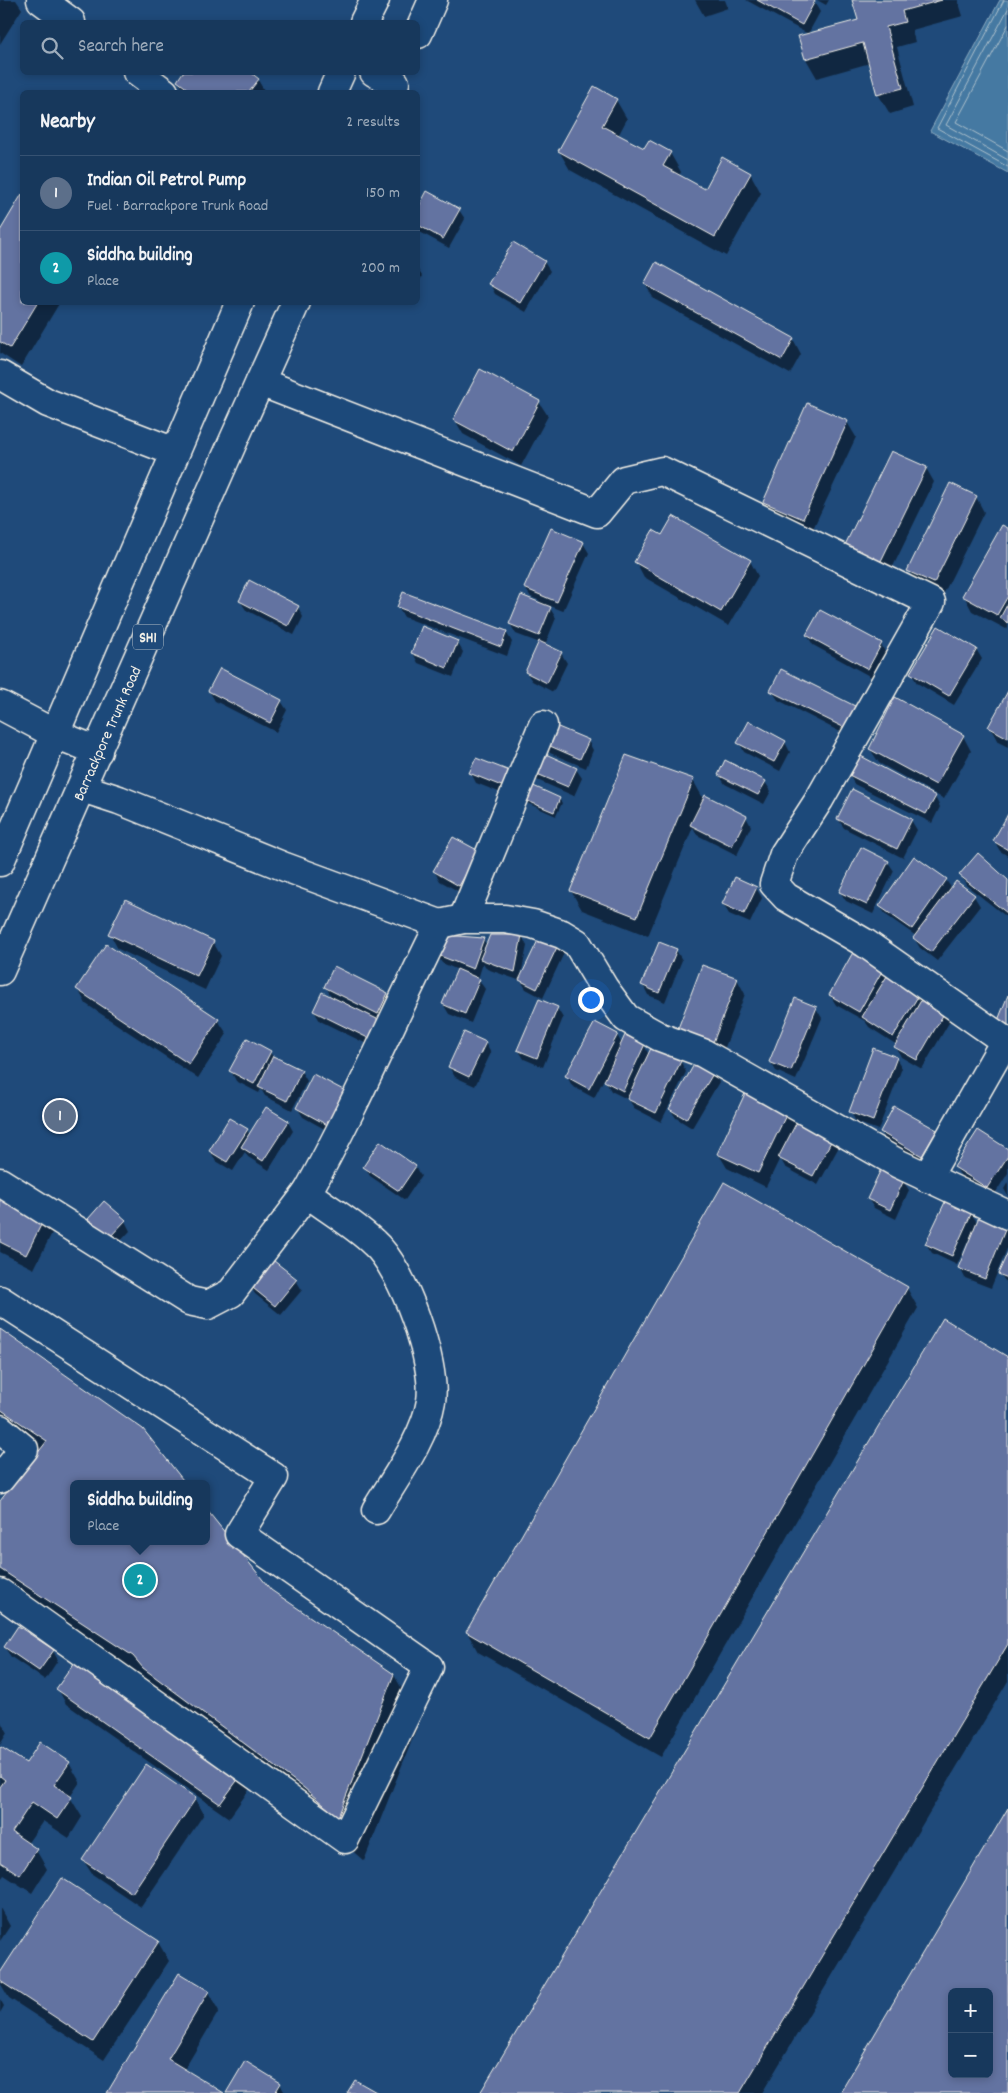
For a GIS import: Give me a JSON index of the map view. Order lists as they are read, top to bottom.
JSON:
{
  "streets": {
    "street": ["SH1", "Barrackpore Trunk Road"]
  },
  "page": {
    "search": "Search here",
    "heading": ["Nearby", "2 results"],
    "list": [
      {
        "mark": "1",
        "name": "Indian Oil Petrol Pump",
        "note": "Fuel · Barrackpore Trunk Road",
        "value": "150 m"
      },
      {
        "mark": "2",
        "name": "Siddha building",
        "note": "Place",
        "value": "200 m"
      }
    ],
    "pins": ["1", "2"],
    "popup": ["Siddha building", "Place"],
    "map_buttons": ["+", "−"]
  }
}
